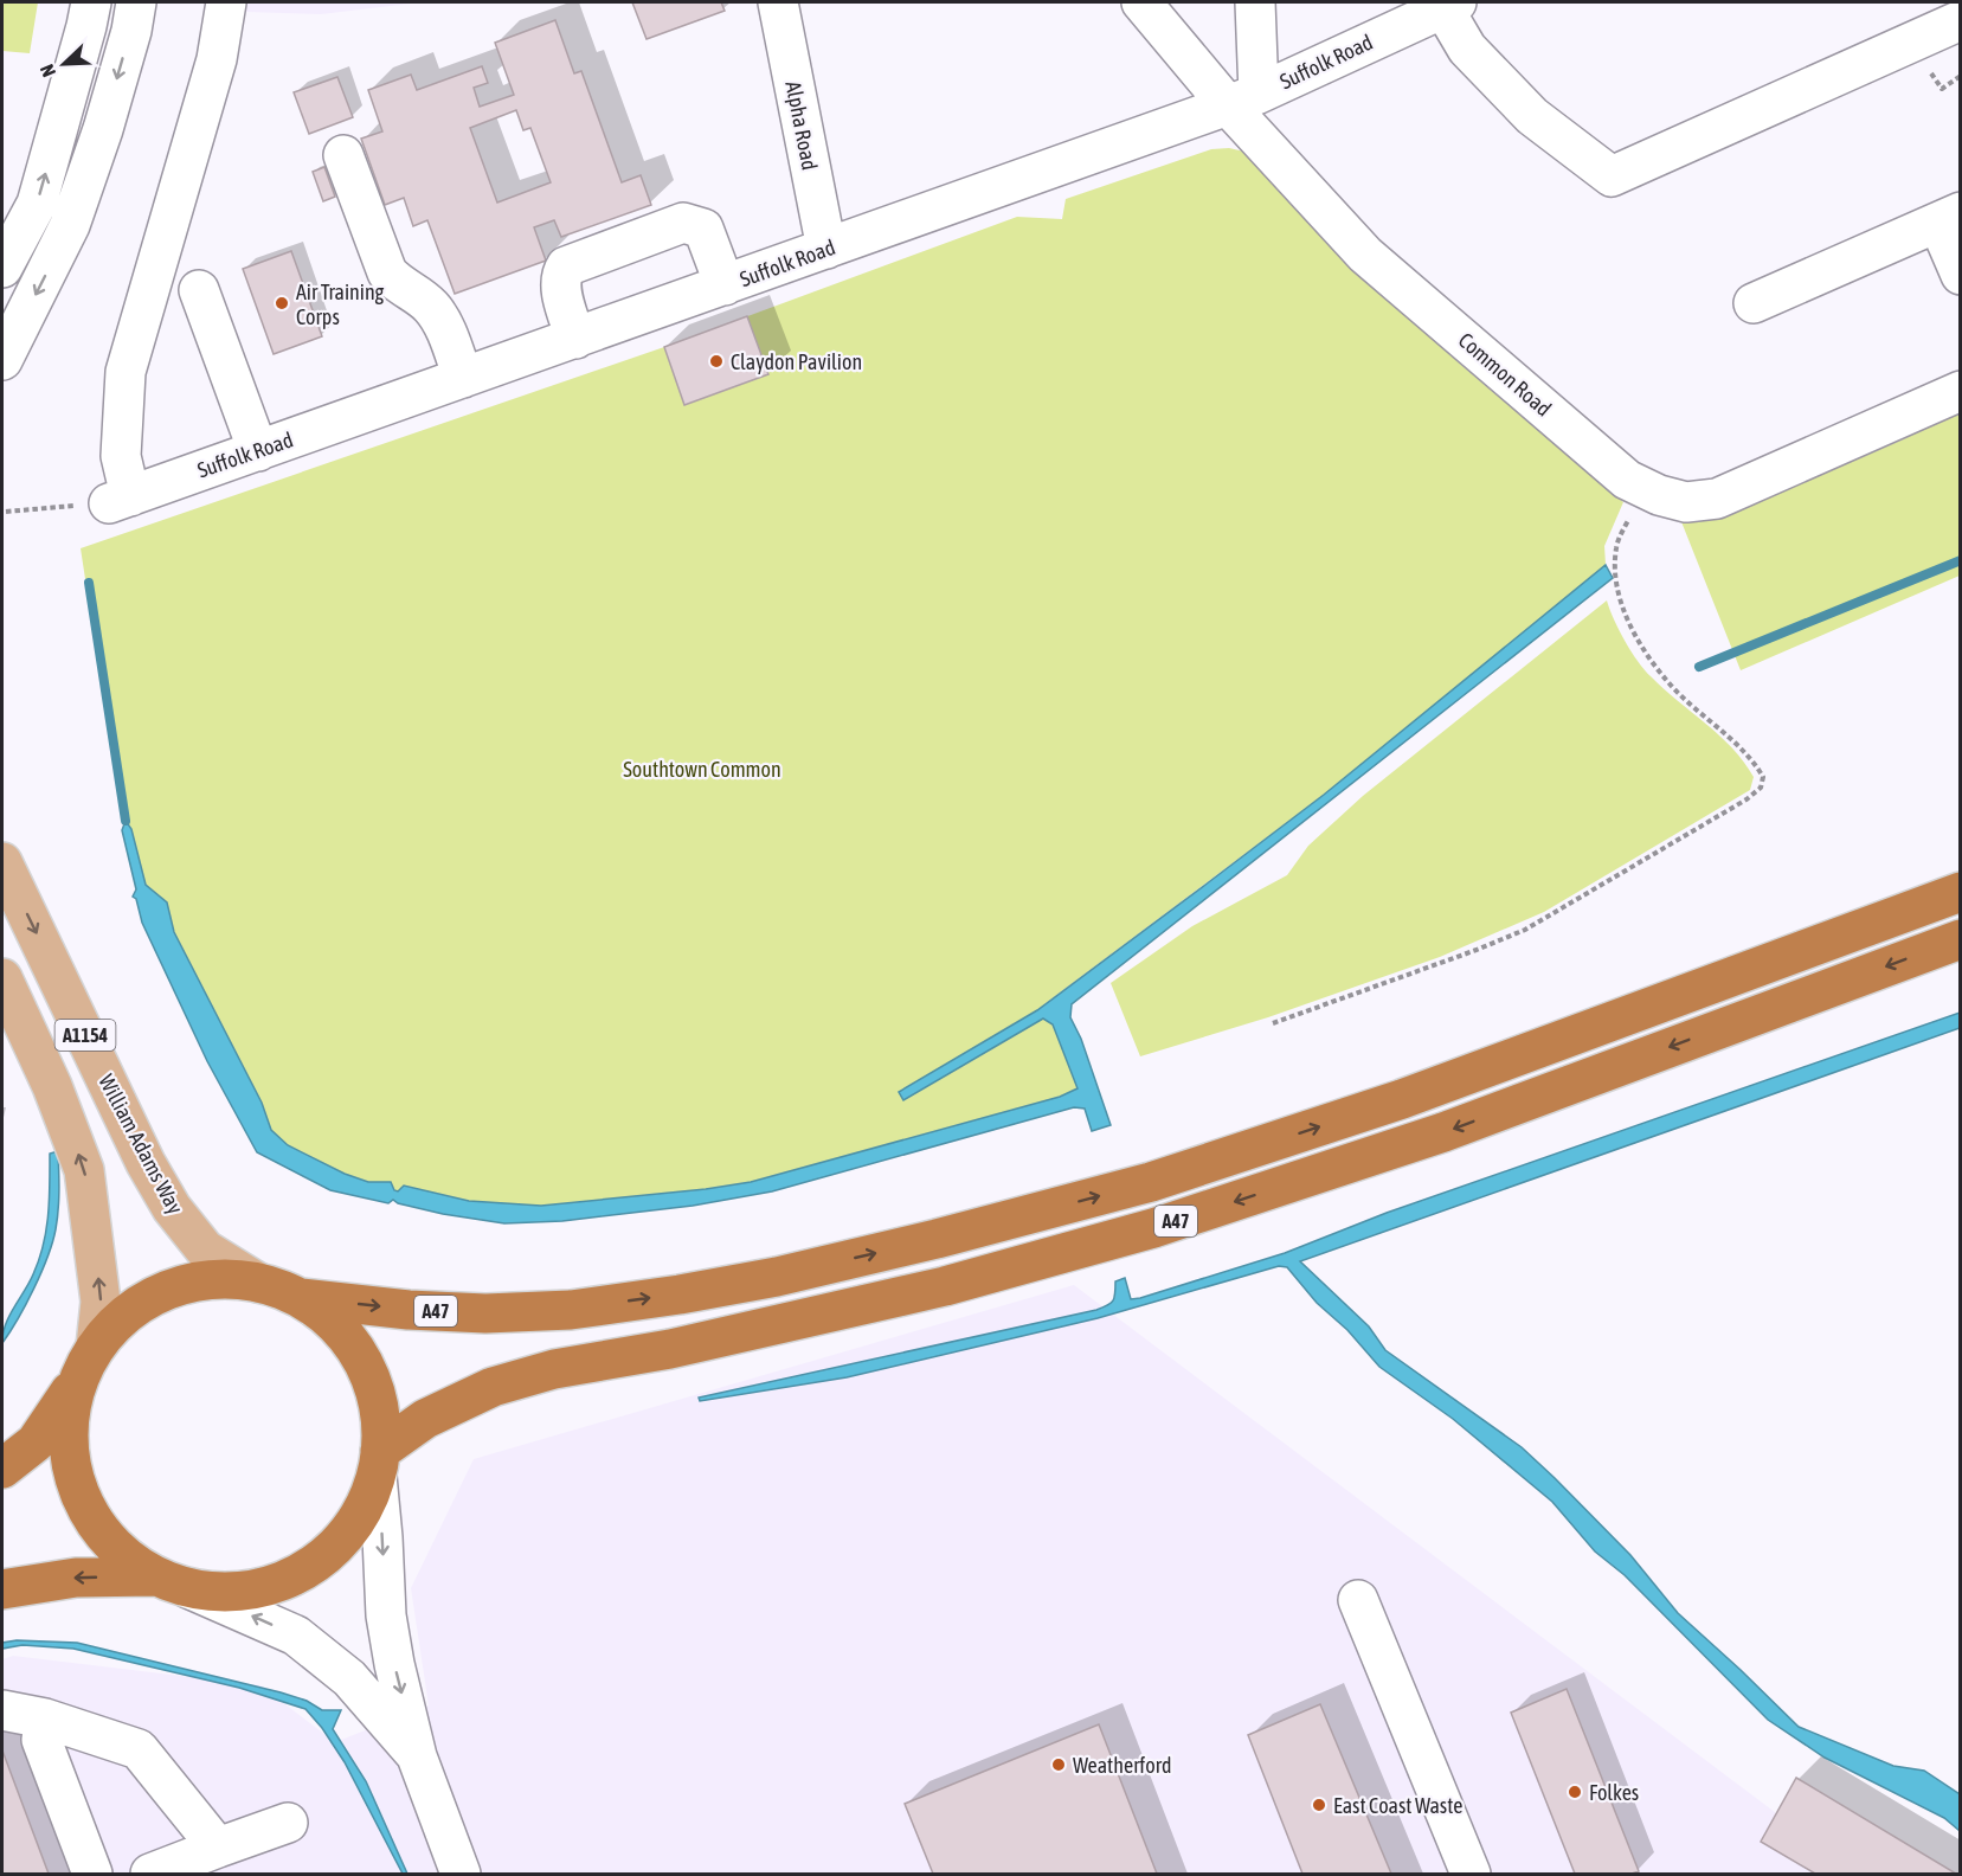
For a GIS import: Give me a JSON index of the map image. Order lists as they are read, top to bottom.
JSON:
{
  "streets": {
    "highway": ["A47"],
    "main road": ["A1154", "William Adams Way"],
    "street": ["Suffolk Road", "Alpha Road", "Common Road"]
  },
  "crossings": [
    ["Suffolk Road", "Alpha Road"],
    ["Suffolk Road", "Common Road"]
  ],
  "parks": ["Southtown Common"],
  "places": [
    "Air Training Corps",
    "Claydon Pavilion",
    "Weatherford",
    "Folkes",
    "East Coast Waste"
  ],
  "north": "bottom left"
}
